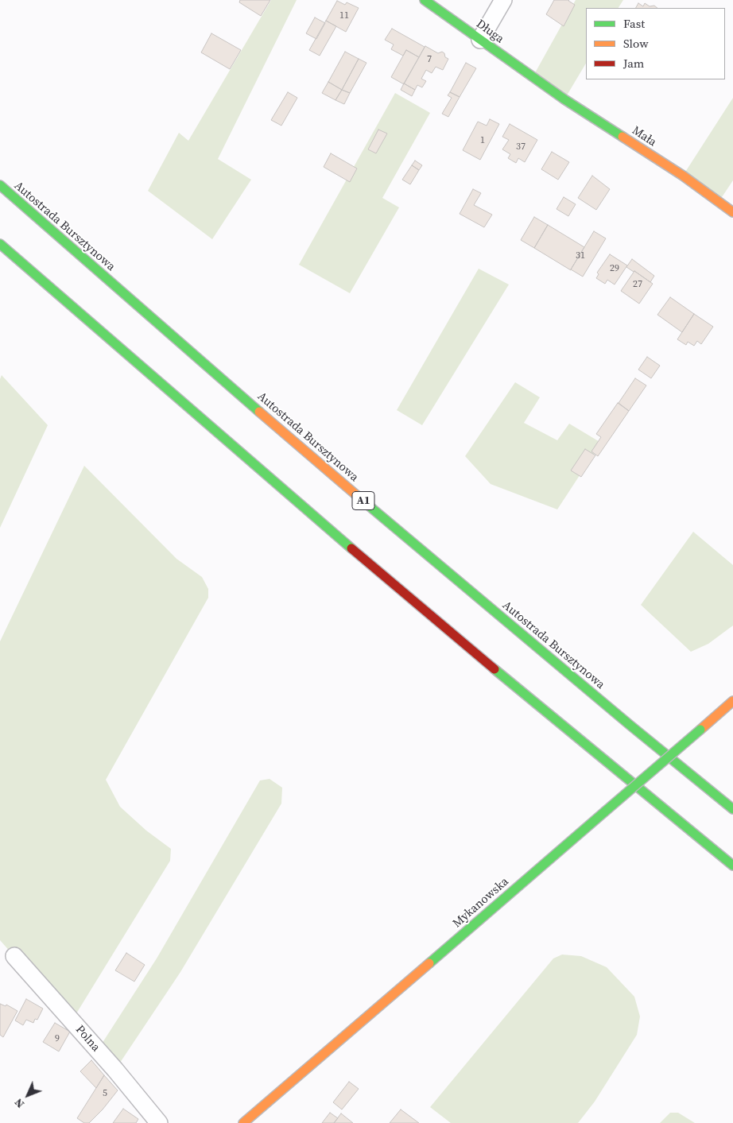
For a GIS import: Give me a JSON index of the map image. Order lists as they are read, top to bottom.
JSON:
{
  "streets": {
    "main road": [
      "Długa",
      "Mała",
      "Autostrada Bursztynowa",
      "A1",
      "Mykanowska"
    ],
    "street": ["Polna"]
  },
  "crossings": [
    ["Długa", "Mała"]
  ],
  "house_numbers": [
    "11",
    "7",
    "1",
    "37",
    "31",
    "29",
    "27",
    "9",
    "5"
  ],
  "legend": ["Fast", "Slow", "Jam"],
  "north": "bottom left"
}
